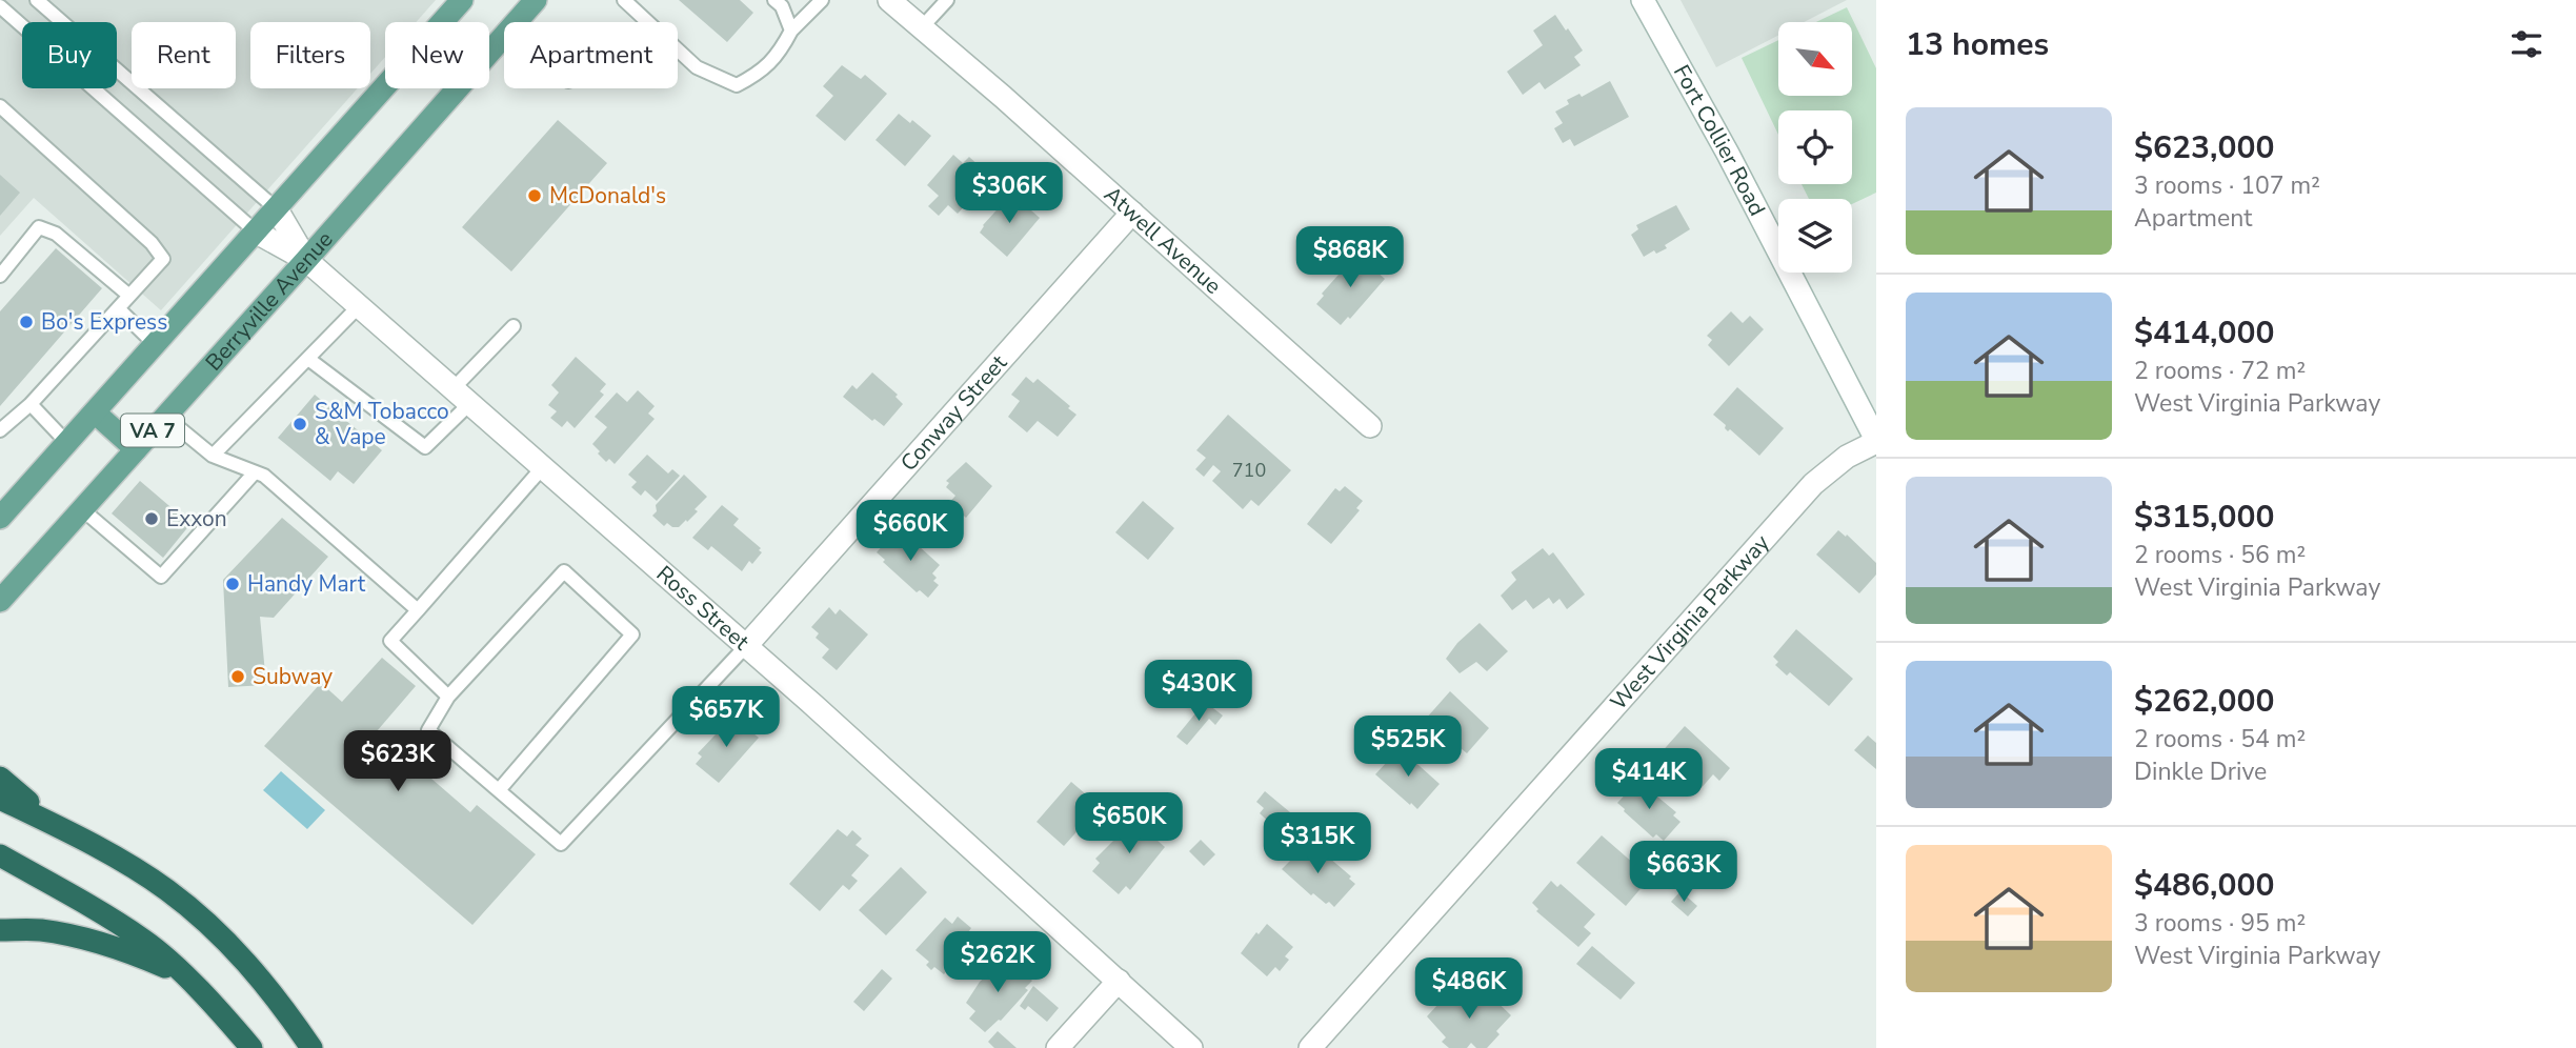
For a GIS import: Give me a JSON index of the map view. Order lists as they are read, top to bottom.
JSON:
{
  "streets": {
    "main road": ["Berryville Avenue", "VA 7"],
    "street": [
      "Fort Collier Road",
      "Atwell Avenue",
      "Conway Street",
      "Ross Street",
      "West Virginia Parkway"
    ]
  },
  "crossings": [
    ["Fort Collier Road", "West Virginia Parkway"],
    ["Atwell Avenue", "Conway Street"],
    ["Berryville Avenue", "Ross Street"],
    ["Conway Street", "Ross Street"],
    ["VA 7", "Ross Street"]
  ],
  "places": [
    "McDonald's",
    "Bo's Express",
    "S&M Tobacco & Vape",
    "Exxon",
    "Handy Mart",
    "Subway"
  ],
  "house_numbers": ["710"],
  "north": "bottom right",
  "page": {
    "heading": "13 homes",
    "chip": [
      "Buy",
      "Rent",
      "Filters",
      "New",
      "Apartment"
    ],
    "list": [
      {
        "name": "$623,000",
        "note": "3 rooms · 107 m² · Apartment"
      },
      {
        "name": "$414,000",
        "note": "2 rooms · 72 m² · West Virginia Parkway"
      },
      {
        "name": "$315,000",
        "note": "2 rooms · 56 m² · West Virginia Parkway"
      },
      {
        "name": "$262,000",
        "note": "2 rooms · 54 m² · Dinkle Drive"
      },
      {
        "name": "$486,000",
        "note": "3 rooms · 95 m² · West Virginia Parkway"
      }
    ],
    "price": [
      "$306K",
      "$868K",
      "$660K",
      "$430K",
      "$657K",
      "$525K",
      "$623K",
      "$414K",
      "$650K",
      "$315K",
      "$663K",
      "$262K",
      "$486K"
    ]
  }
}
